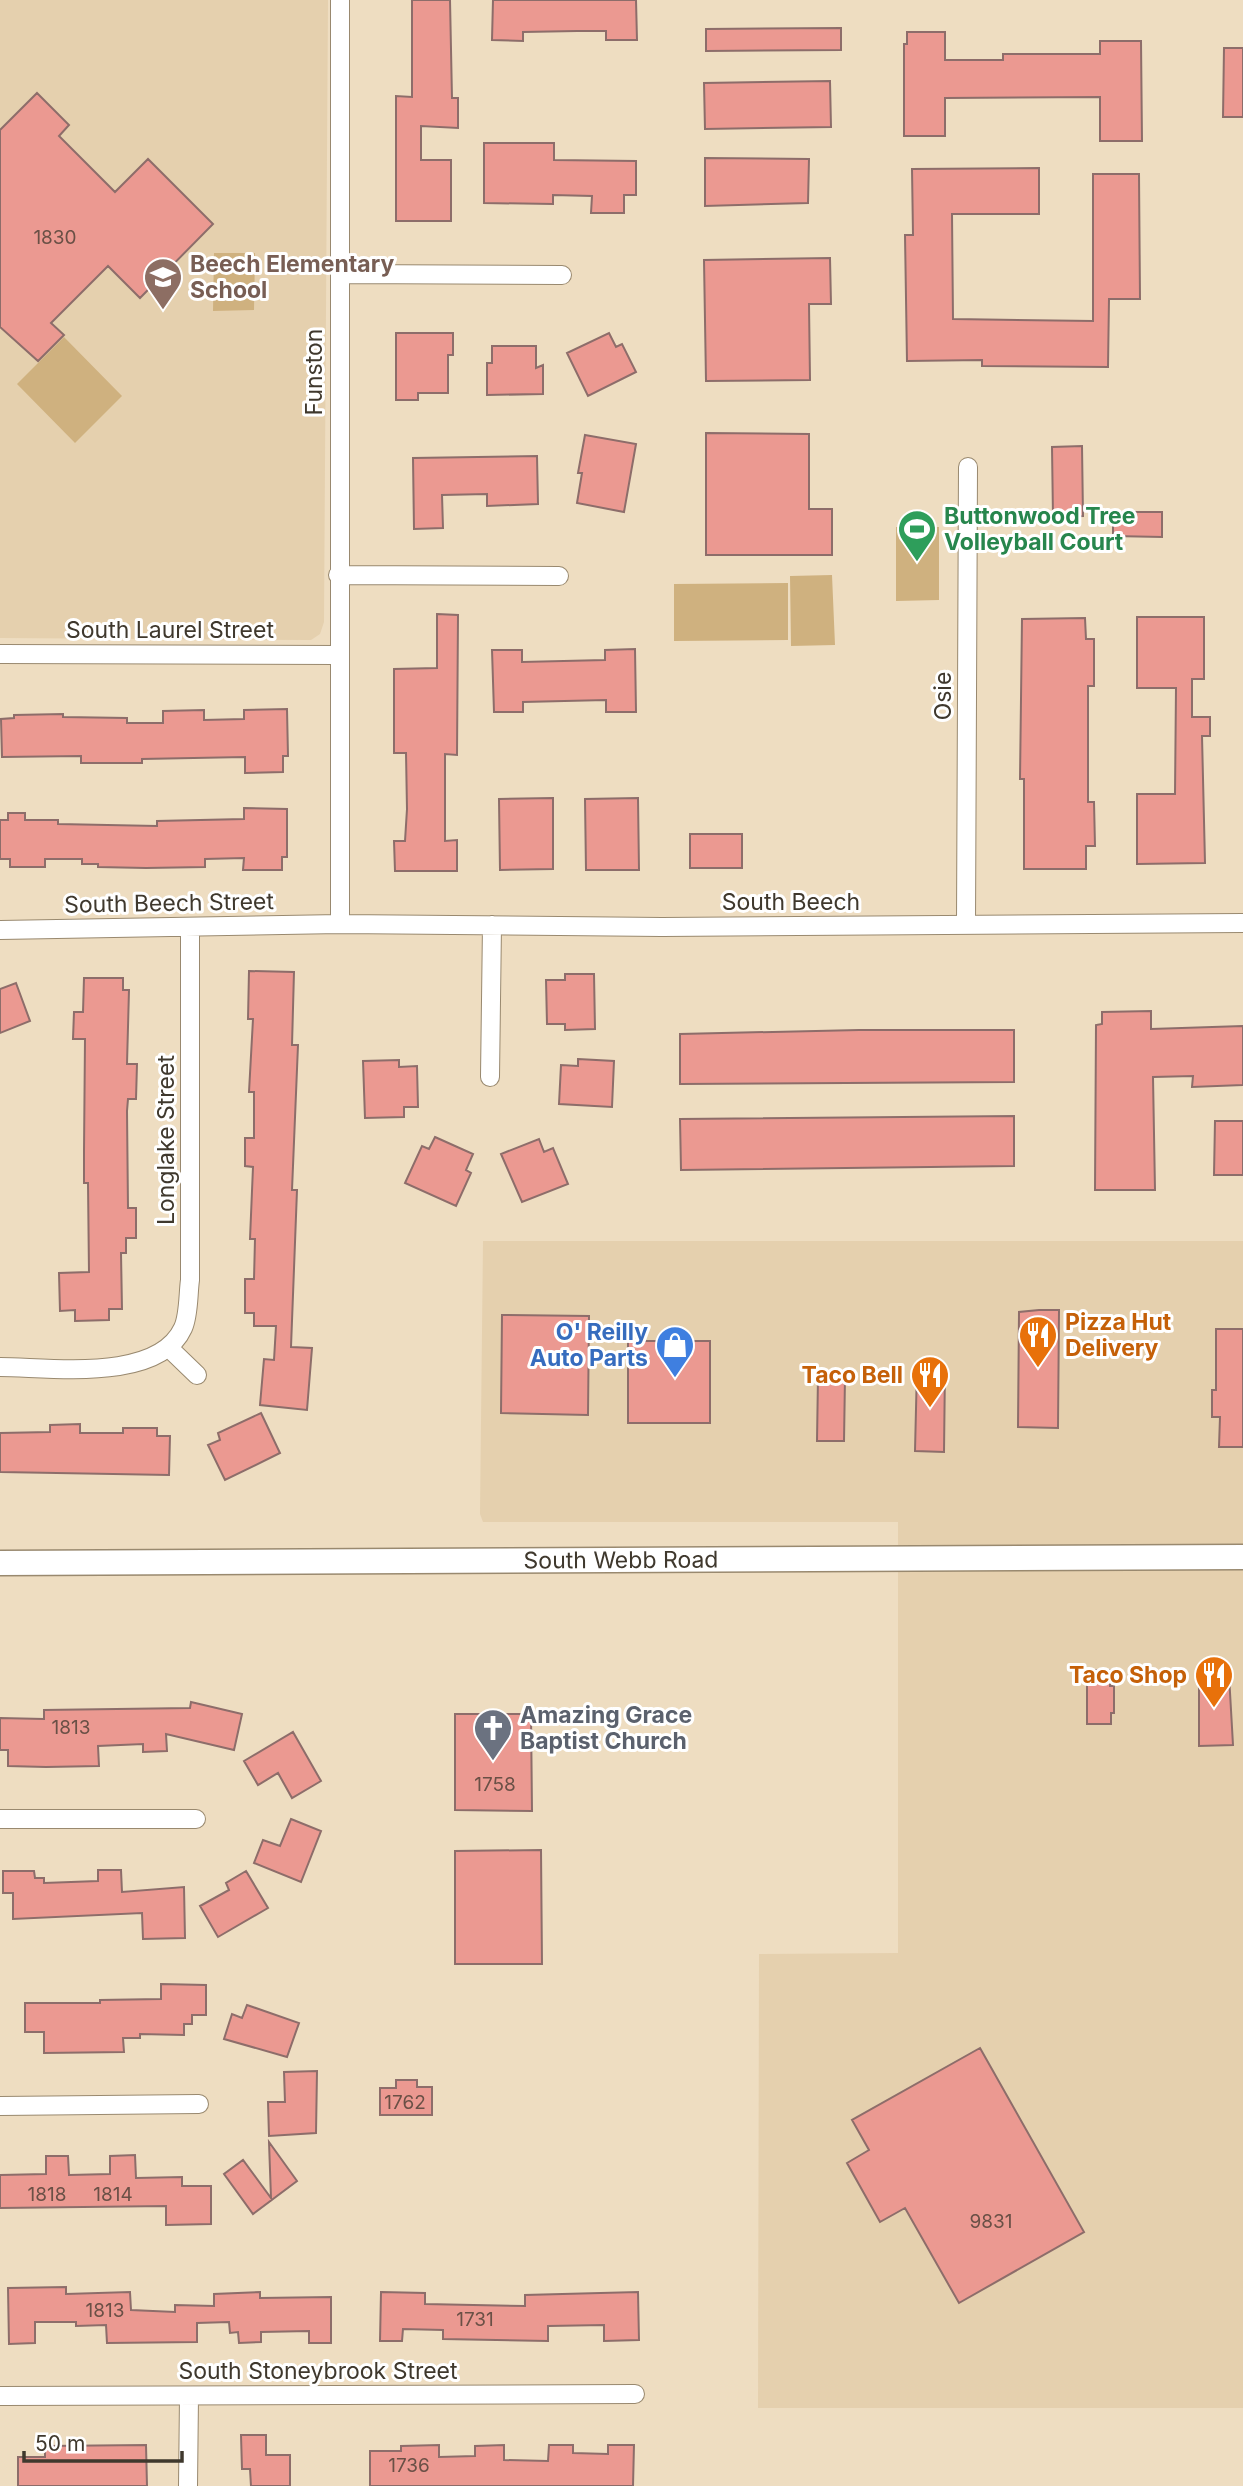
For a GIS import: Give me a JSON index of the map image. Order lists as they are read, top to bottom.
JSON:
{
  "streets": {
    "main road": ["South Webb Road"],
    "street": [
      "Funston",
      "South Laurel Street",
      "Osie",
      "South Beech",
      "South Beech Street",
      "Longlake Street",
      "South Stoneybrook Street"
    ]
  },
  "crossings": [
    ["Funston", "South Laurel Street"],
    ["Osie", "South Beech"],
    ["South Beech", "South Beech Street"],
    ["South Beech Street", "Longlake Street"]
  ],
  "places": {
    "school or university": ["Beech Elementary School"],
    "sports": ["Buttonwood Tree Volleyball Court"],
    "restaurant": ["Pizza Hut Delivery", "Taco Bell", "Taco Shop"],
    "shop": ["O' Reilly Auto Parts"],
    "church": ["Amazing Grace Baptist Church"]
  },
  "house_numbers": [
    "1830",
    "1813",
    "1758",
    "1762",
    "1818",
    "1814",
    "9831",
    "1813",
    "1731",
    "1736"
  ],
  "scale_bar": "50 m"
}
